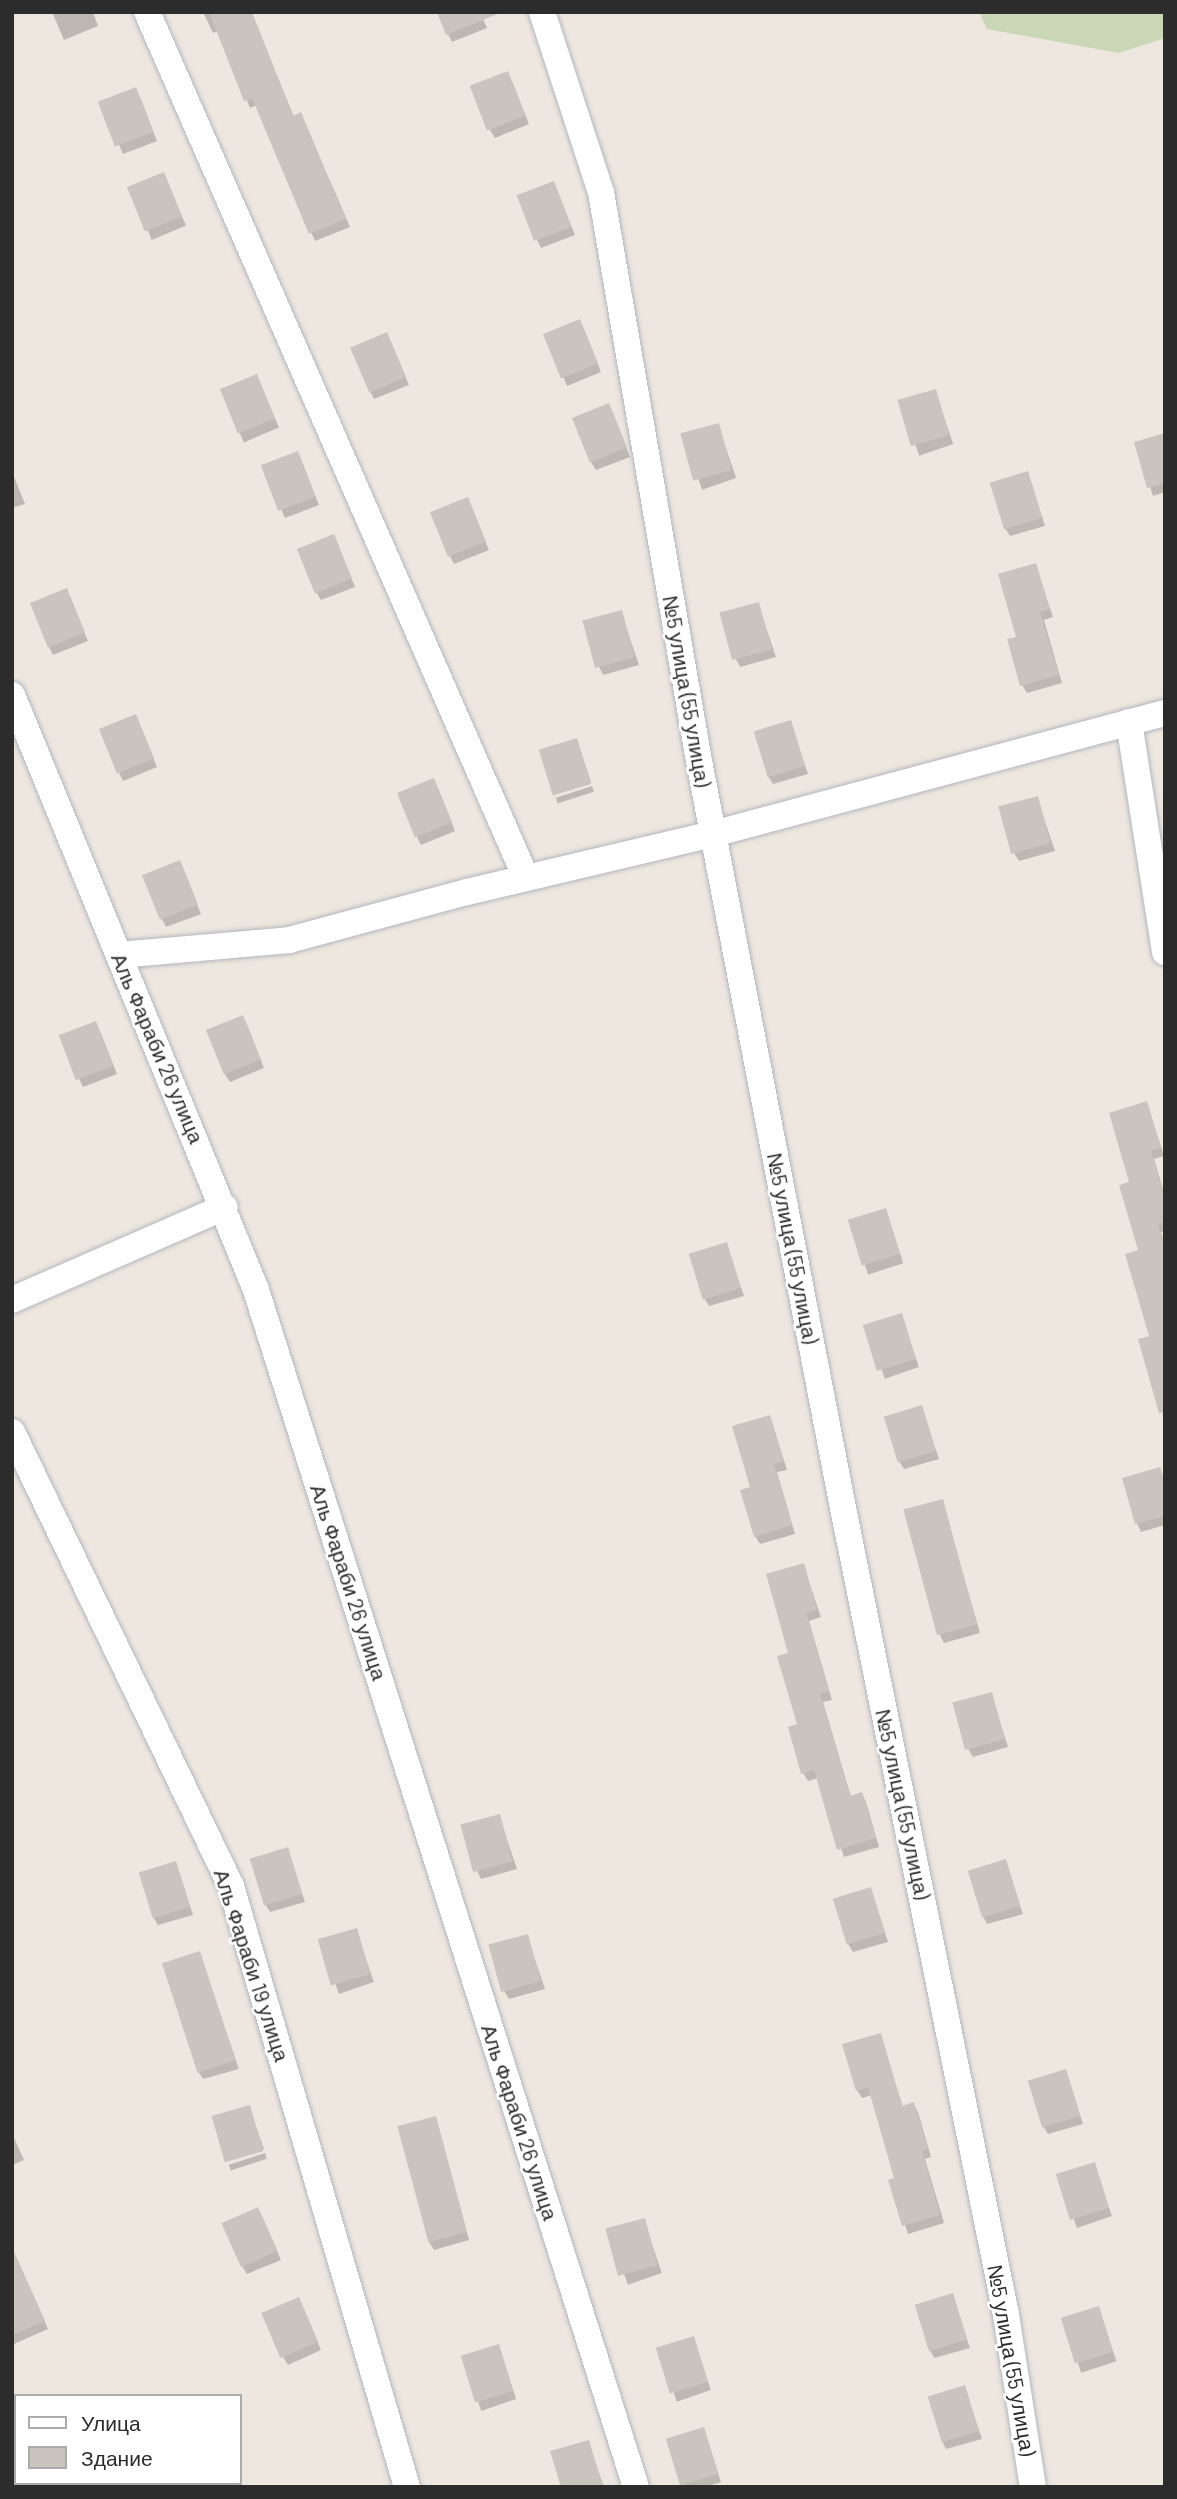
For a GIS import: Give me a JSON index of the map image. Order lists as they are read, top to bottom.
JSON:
{
  "streets": {
    "street": ["№5 улица (55 улица)", "Аль Фараби 26 улица", "Аль Фараби 19 улица"]
  },
  "legend": ["Улица", "Здание"]
}
